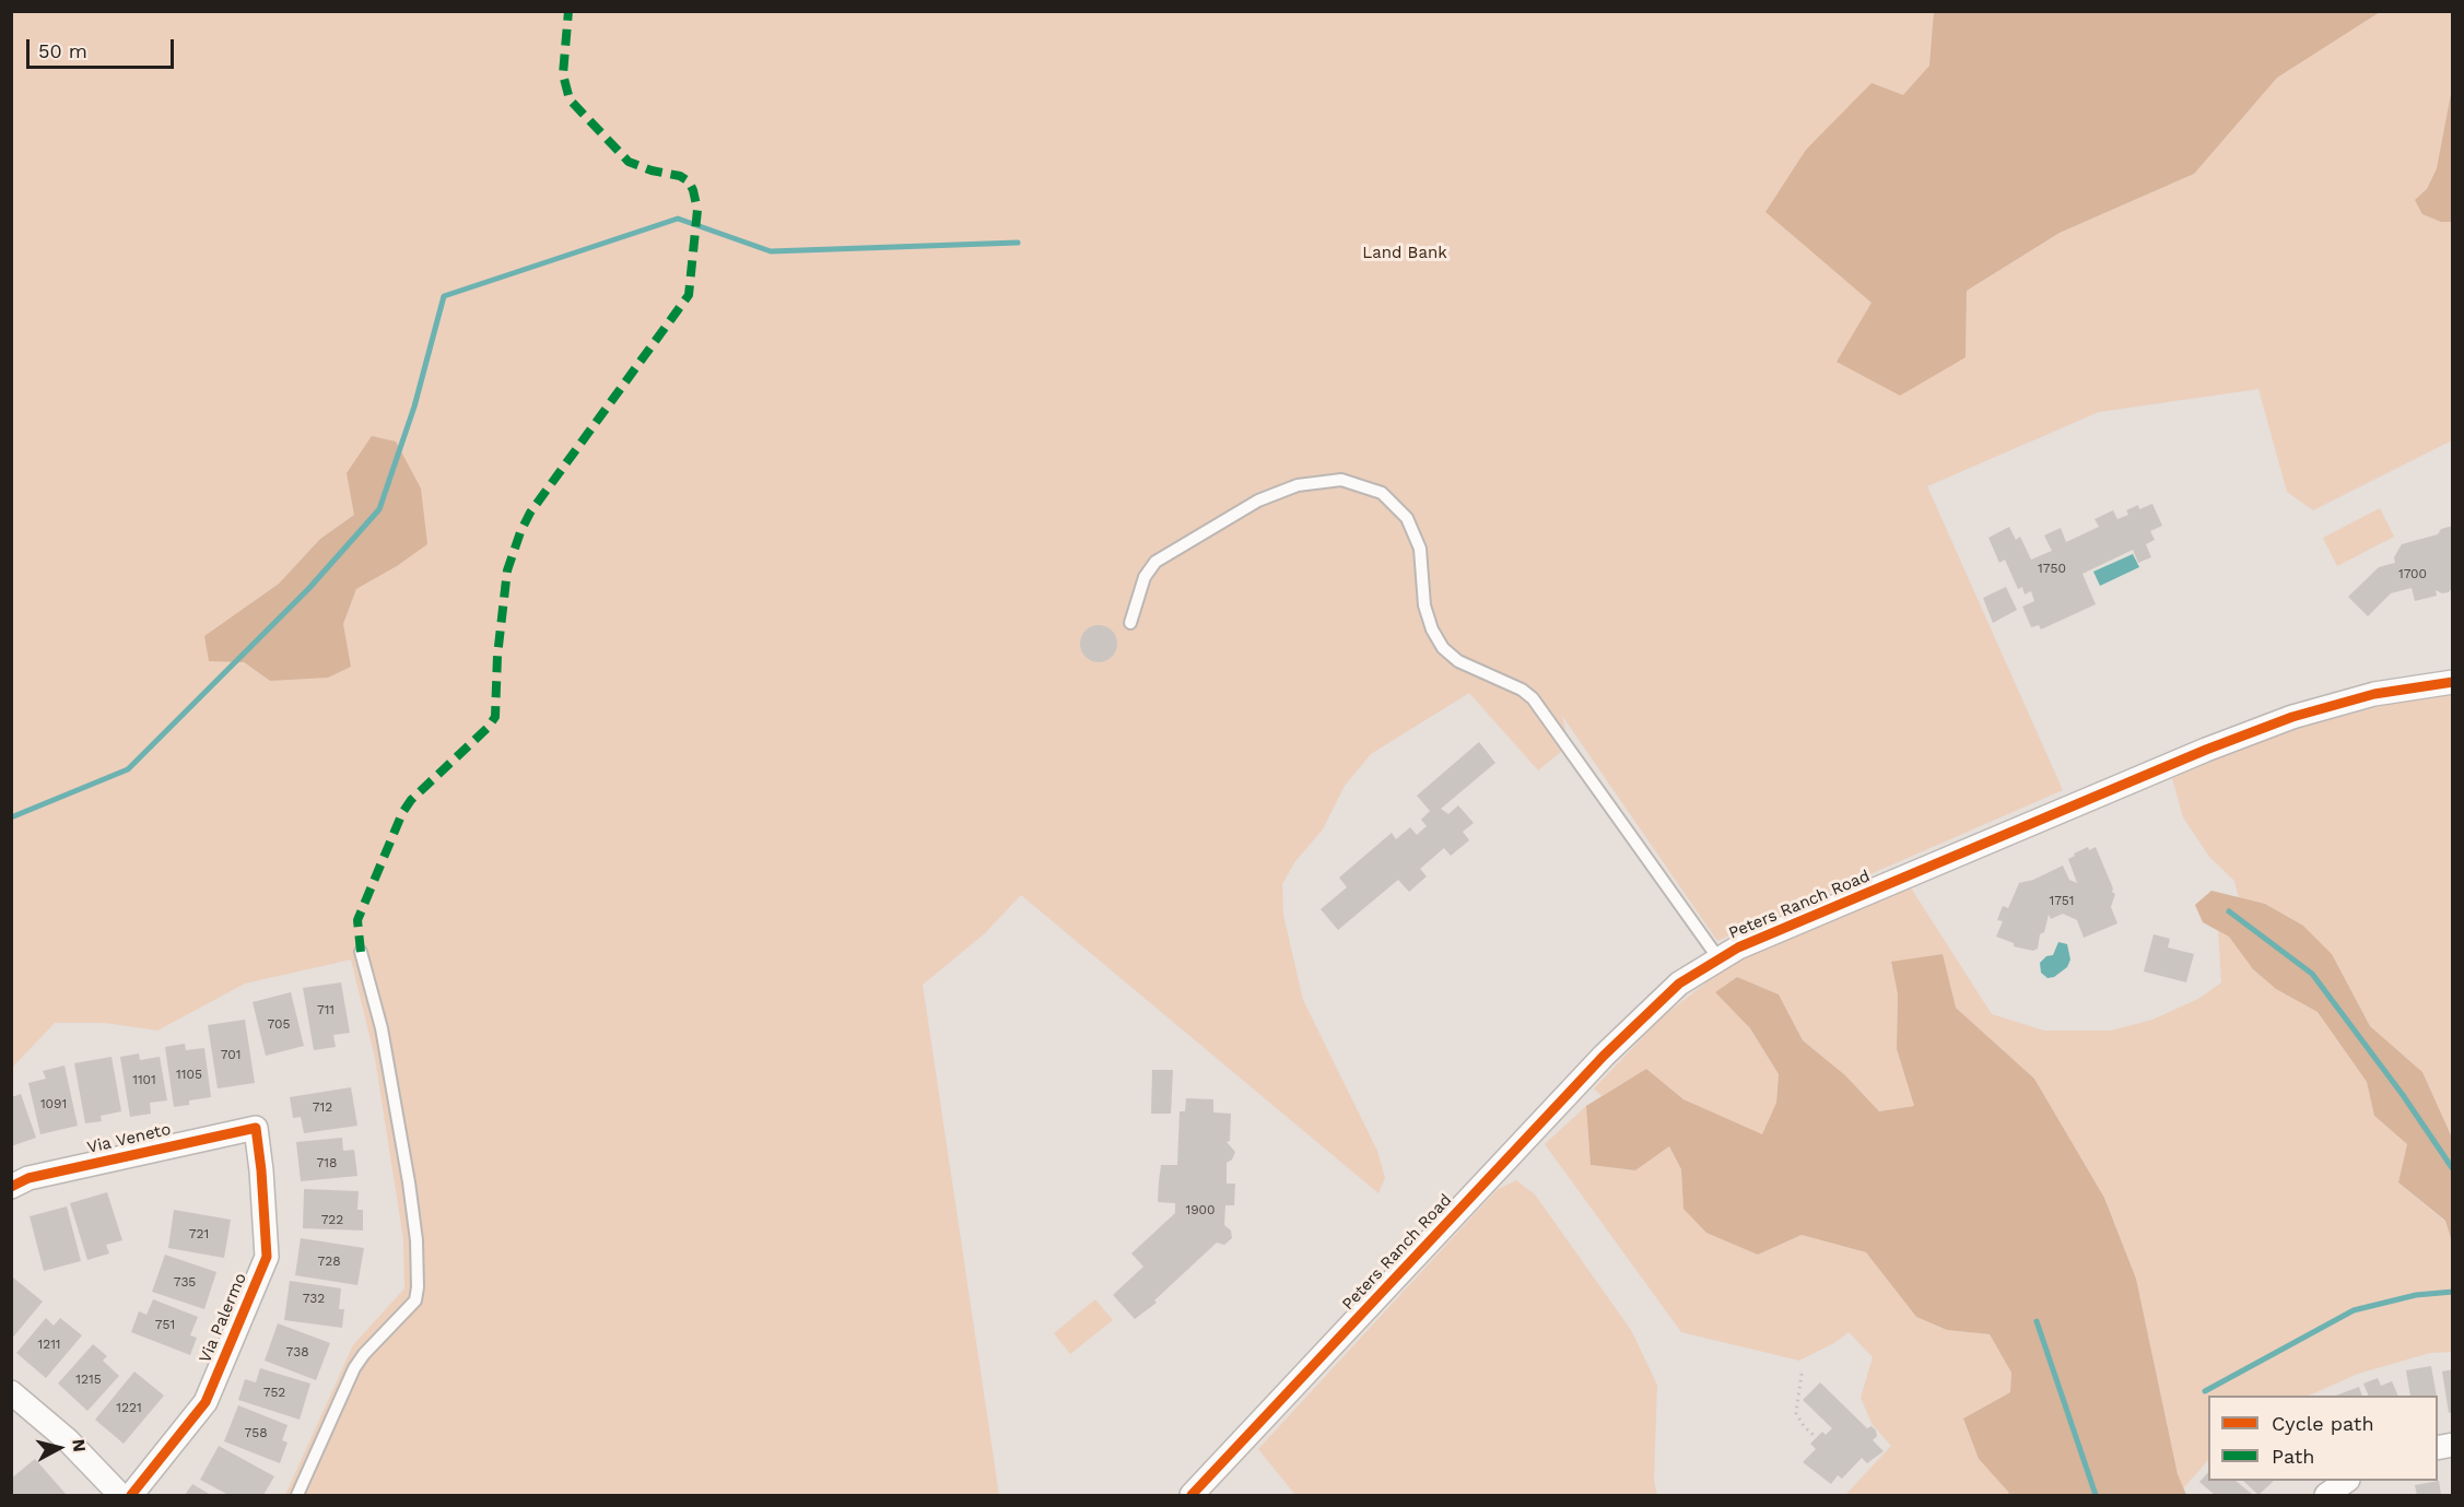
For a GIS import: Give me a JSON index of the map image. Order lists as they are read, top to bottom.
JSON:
{
  "streets": {
    "street": ["Peters Ranch Road", "Via Veneto", "Via Palermo"]
  },
  "crossings": [
    ["Via Veneto", "Via Palermo"]
  ],
  "parks": ["Land Bank"],
  "house_numbers": [
    "1750",
    "1700",
    "1751",
    "711",
    "705",
    "701",
    "1105",
    "1101",
    "1091",
    "712",
    "718",
    "1900",
    "722",
    "721",
    "728",
    "735",
    "732",
    "751",
    "1211",
    "738",
    "1215",
    "752",
    "1221",
    "758"
  ],
  "legend": ["Cycle path", "Path"],
  "scale_bar": "50 m",
  "north": "right"
}
